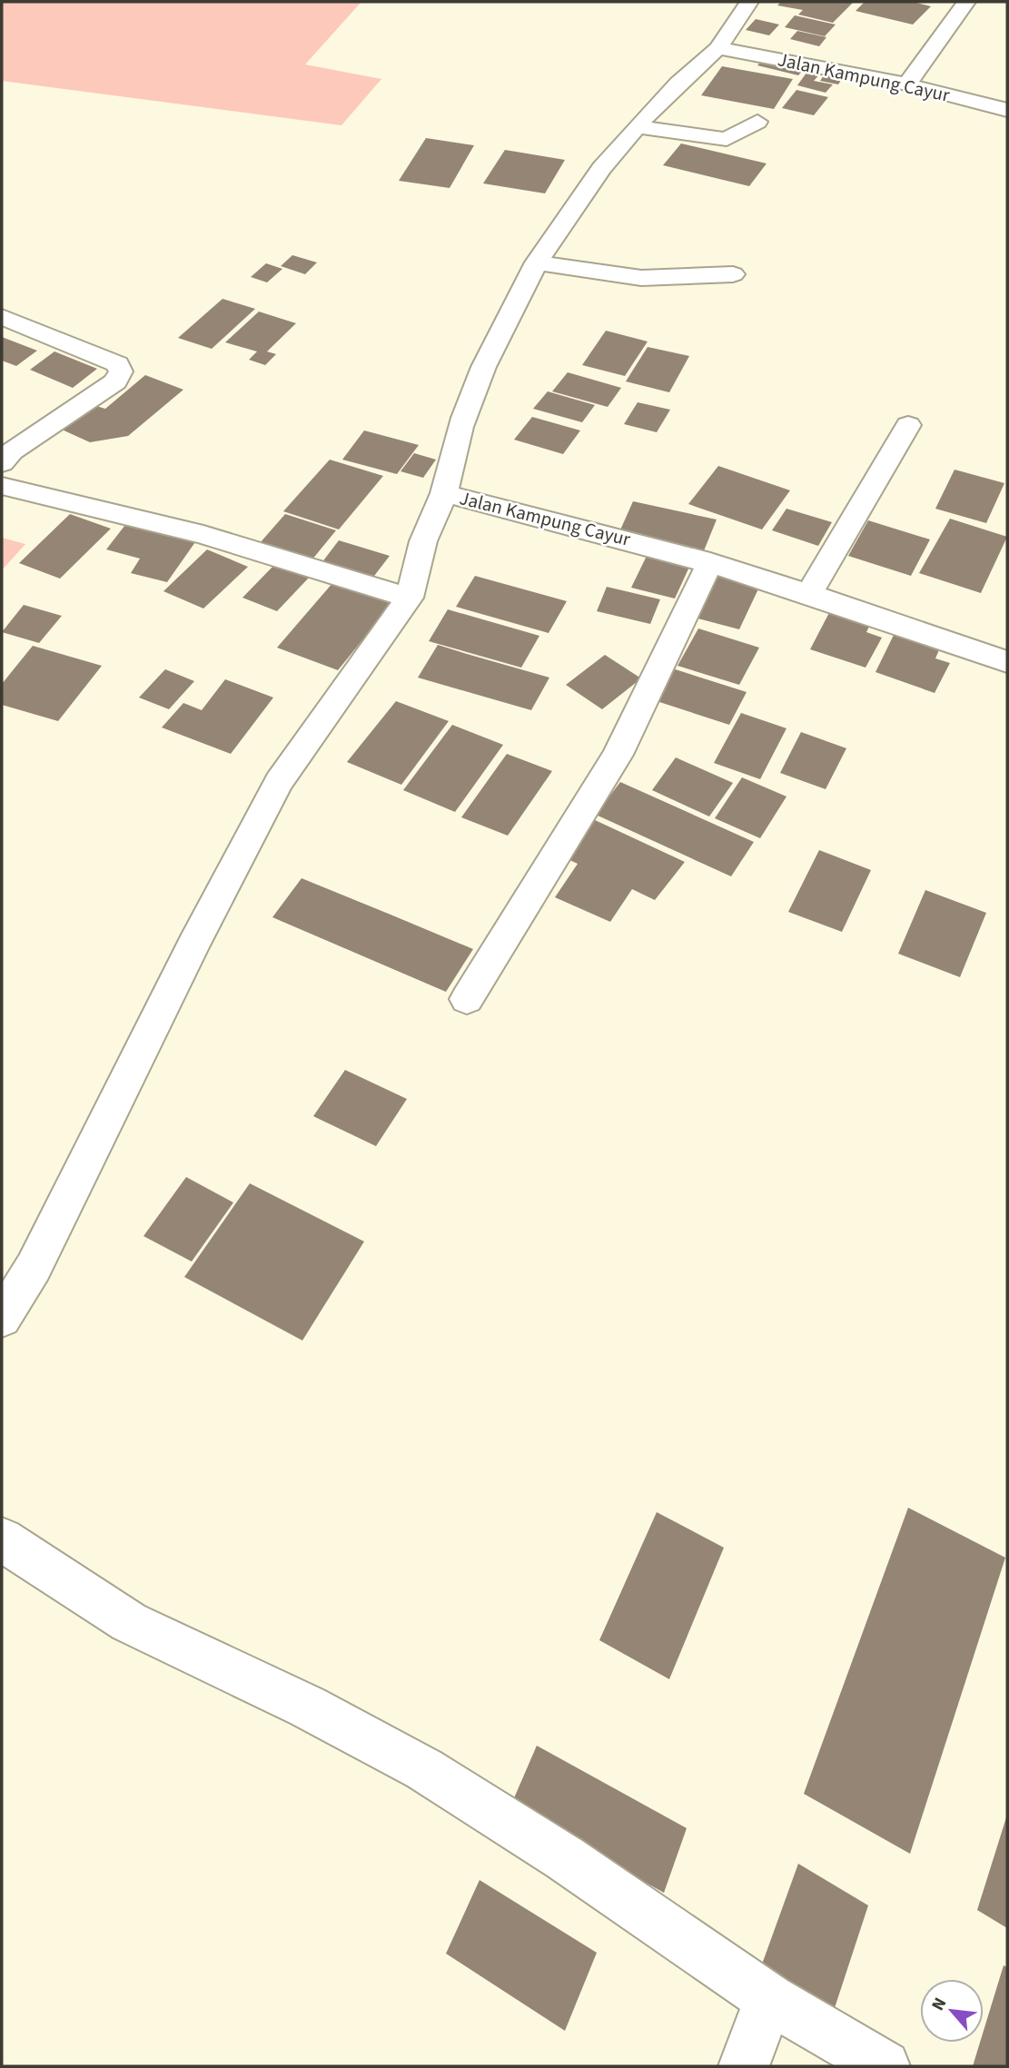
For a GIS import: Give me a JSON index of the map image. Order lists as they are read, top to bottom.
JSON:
{
  "streets": {
    "street": ["Jalan Kampung Cayur"]
  },
  "north": "top left"
}
